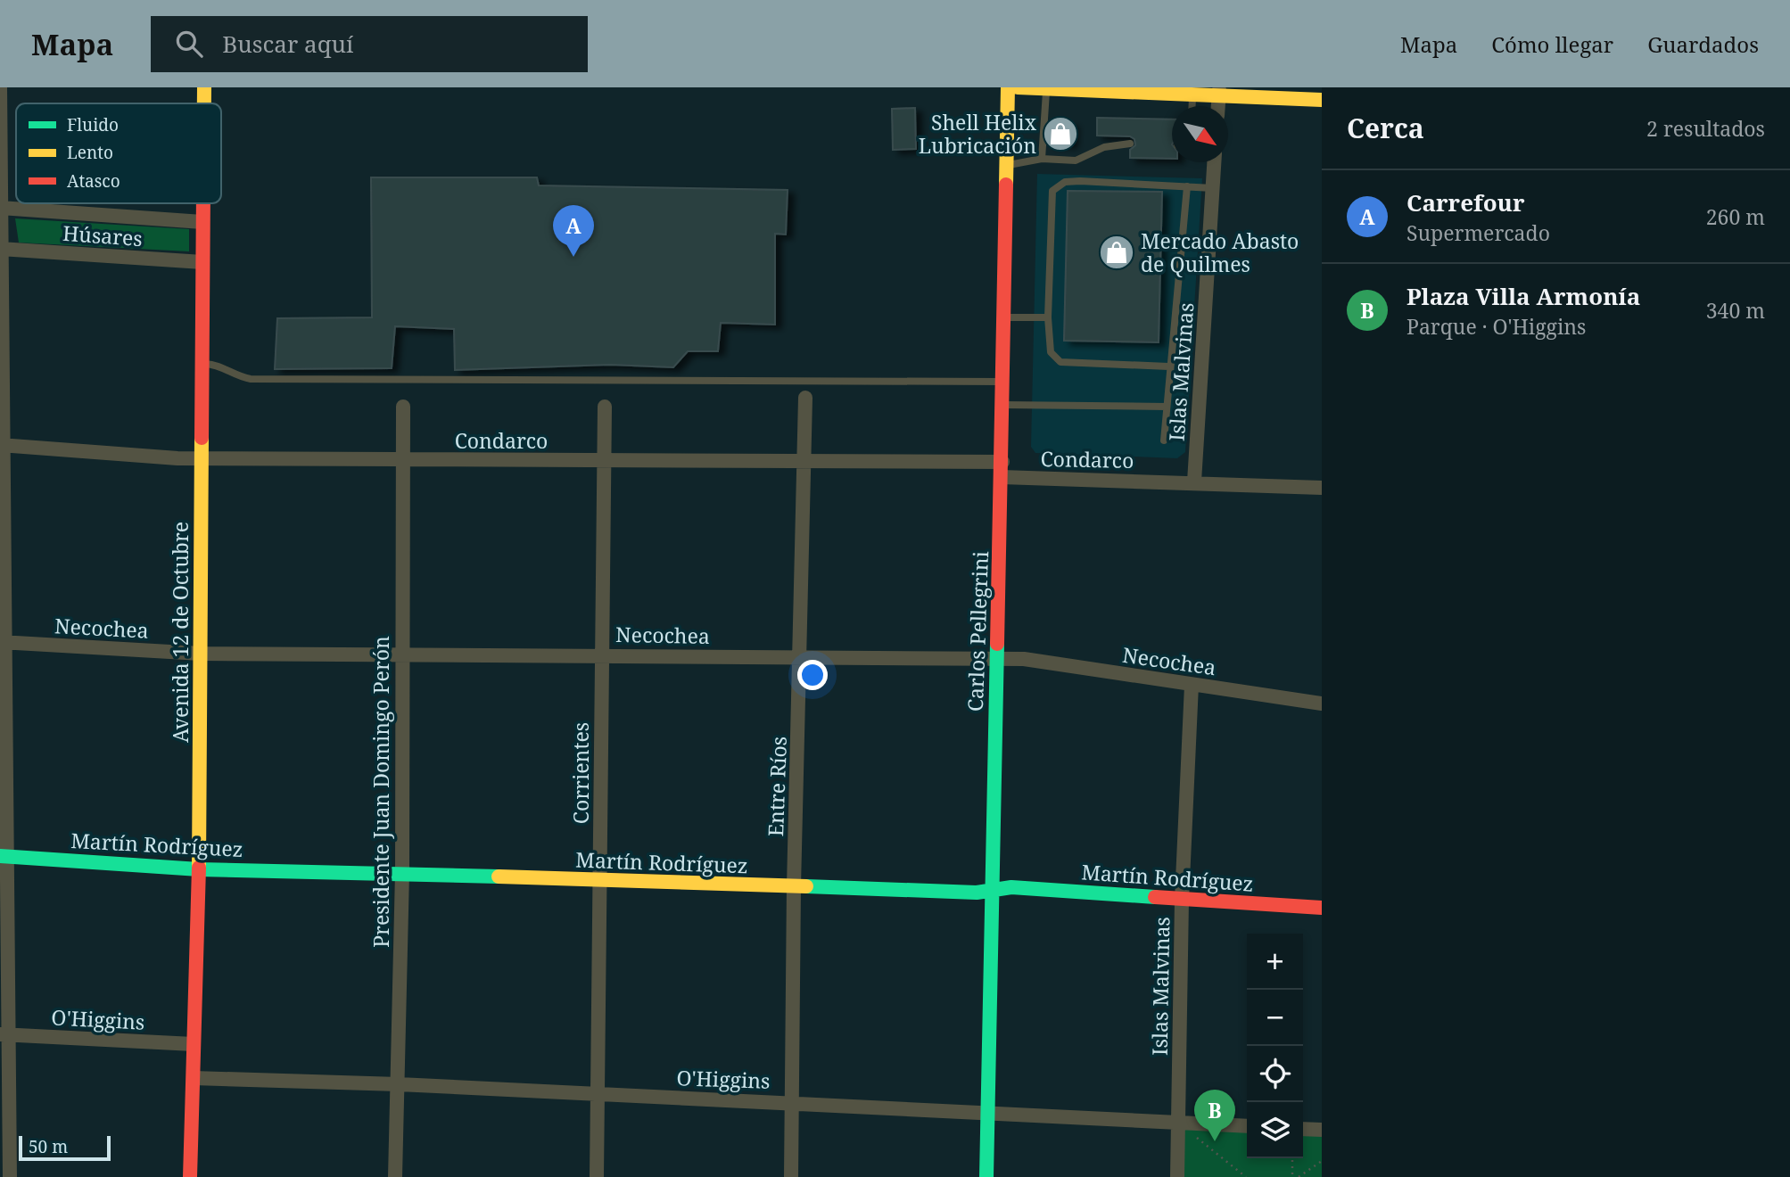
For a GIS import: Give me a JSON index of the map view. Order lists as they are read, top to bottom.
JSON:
{
  "streets": {
    "street": [
      "Húsares",
      "Islas Malvinas",
      "Condarco",
      "Necochea",
      "Carlos Pellegrini",
      "Avenida 12 de Octubre",
      "Corrientes",
      "Entre Ríos",
      "Presidente Juan Domingo Perón",
      "Martín Rodríguez",
      "O'Higgins"
    ]
  },
  "crossings": [
    ["Húsares", "Avenida 12 de Octubre"],
    ["Islas Malvinas", "Condarco"],
    ["Islas Malvinas", "Necochea"],
    ["Islas Malvinas", "Martín Rodríguez"],
    ["Islas Malvinas", "O'Higgins"],
    ["Condarco", "Carlos Pellegrini"],
    ["Condarco", "Avenida 12 de Octubre"],
    ["Condarco", "Corrientes"],
    ["Condarco", "Entre Ríos"],
    ["Condarco", "Presidente Juan Domingo Perón"],
    ["Necochea", "Carlos Pellegrini"],
    ["Necochea", "Avenida 12 de Octubre"],
    ["Necochea", "Corrientes"],
    ["Necochea", "Entre Ríos"],
    ["Necochea", "Presidente Juan Domingo Perón"],
    ["Carlos Pellegrini", "Martín Rodríguez"],
    ["Carlos Pellegrini", "O'Higgins"],
    ["Avenida 12 de Octubre", "Martín Rodríguez"],
    ["Avenida 12 de Octubre", "O'Higgins"],
    ["Corrientes", "Martín Rodríguez"],
    ["Corrientes", "O'Higgins"],
    ["Entre Ríos", "Martín Rodríguez"],
    ["Entre Ríos", "O'Higgins"],
    ["Presidente Juan Domingo Perón", "Martín Rodríguez"],
    ["Presidente Juan Domingo Perón", "O'Higgins"]
  ],
  "places": {
    "shop": ["Shell Helix Lubricación", "Mercado Abasto de Quilmes"]
  },
  "legend": ["Fluido", "Lento", "Atasco"],
  "scale_bar": "50 m",
  "north": "bottom right",
  "page": {
    "header": "Mapa",
    "search": "Buscar aquí",
    "nav": ["Mapa", "Cómo llegar", "Guardados"],
    "heading": ["Cerca", "2 resultados"],
    "list": [
      {
        "mark": "A",
        "name": "Carrefour",
        "note": "Supermercado",
        "value": "260 m"
      },
      {
        "mark": "B",
        "name": "Plaza Villa Armonía",
        "note": "Parque · O'Higgins",
        "value": "340 m"
      }
    ],
    "pins": ["A", "B"],
    "map_buttons": ["+", "−"],
    "scale": "50 m"
  }
}
